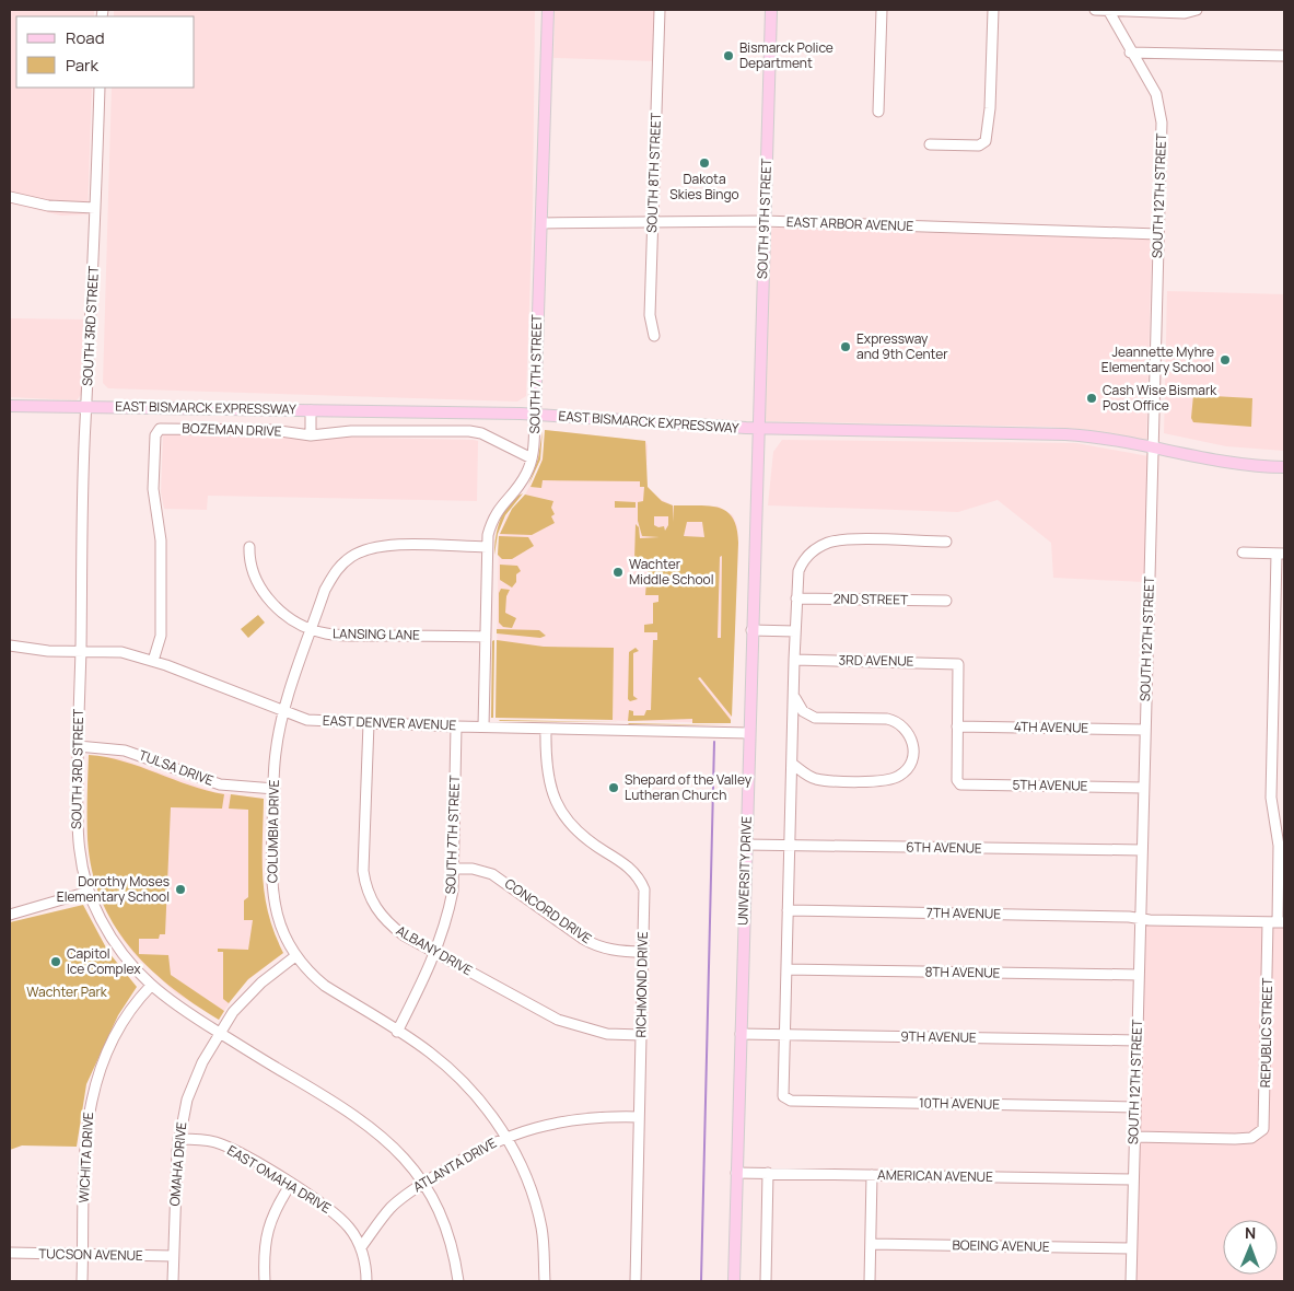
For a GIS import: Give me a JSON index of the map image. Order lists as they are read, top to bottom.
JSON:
{
  "streets": {
    "main road": [
      "SOUTH 9TH STREET",
      "SOUTH 7TH STREET",
      "EAST BISMARCK EXPRESSWAY",
      "UNIVERSITY DRIVE"
    ],
    "street": [
      "SOUTH 8TH STREET",
      "SOUTH 12TH STREET",
      "EAST ARBOR AVENUE",
      "SOUTH 3RD STREET",
      "BOZEMAN DRIVE",
      "2ND STREET",
      "LANSING LANE",
      "3RD AVENUE",
      "EAST DENVER AVENUE",
      "4TH AVENUE",
      "TULSA DRIVE",
      "5TH AVENUE",
      "COLUMBIA DRIVE",
      "6TH AVENUE",
      "CONCORD DRIVE",
      "7TH AVENUE",
      "ALBANY DRIVE",
      "8TH AVENUE",
      "RICHMOND DRIVE",
      "REPUBLIC STREET",
      "9TH AVENUE",
      "10TH AVENUE",
      "WICHITA DRIVE",
      "OMAHA DRIVE",
      "ATLANTA DRIVE",
      "AMERICAN AVENUE",
      "EAST OMAHA DRIVE",
      "BOEING AVENUE",
      "TUCSON AVENUE"
    ]
  },
  "crossings": [
    ["SOUTH 8TH STREET", "EAST ARBOR AVENUE"],
    ["SOUTH 12TH STREET", "EAST ARBOR AVENUE"],
    ["SOUTH 12TH STREET", "EAST BISMARCK EXPRESSWAY"],
    ["SOUTH 12TH STREET", "4TH AVENUE"],
    ["SOUTH 12TH STREET", "5TH AVENUE"],
    ["SOUTH 12TH STREET", "6TH AVENUE"],
    ["SOUTH 12TH STREET", "7TH AVENUE"],
    ["SOUTH 12TH STREET", "8TH AVENUE"],
    ["SOUTH 12TH STREET", "REPUBLIC STREET"],
    ["SOUTH 12TH STREET", "9TH AVENUE"],
    ["SOUTH 12TH STREET", "10TH AVENUE"],
    ["SOUTH 12TH STREET", "AMERICAN AVENUE"],
    ["SOUTH 12TH STREET", "BOEING AVENUE"],
    ["SOUTH 9TH STREET", "EAST ARBOR AVENUE"],
    ["SOUTH 9TH STREET", "EAST BISMARCK EXPRESSWAY"],
    ["SOUTH 9TH STREET", "UNIVERSITY DRIVE"],
    ["EAST ARBOR AVENUE", "SOUTH 7TH STREET"],
    ["SOUTH 3RD STREET", "EAST BISMARCK EXPRESSWAY"],
    ["SOUTH 3RD STREET", "EAST DENVER AVENUE"],
    ["SOUTH 3RD STREET", "TULSA DRIVE"],
    ["SOUTH 3RD STREET", "WICHITA DRIVE"],
    ["SOUTH 3RD STREET", "OMAHA DRIVE"],
    ["SOUTH 3RD STREET", "ATLANTA DRIVE"],
    ["SOUTH 7TH STREET", "EAST BISMARCK EXPRESSWAY"],
    ["SOUTH 7TH STREET", "BOZEMAN DRIVE"],
    ["SOUTH 7TH STREET", "LANSING LANE"],
    ["SOUTH 7TH STREET", "EAST DENVER AVENUE"],
    ["SOUTH 7TH STREET", "COLUMBIA DRIVE"],
    ["SOUTH 7TH STREET", "CONCORD DRIVE"],
    ["SOUTH 7TH STREET", "ALBANY DRIVE"],
    ["EAST BISMARCK EXPRESSWAY", "UNIVERSITY DRIVE"],
    ["BOZEMAN DRIVE", "EAST DENVER AVENUE"],
    ["LANSING LANE", "COLUMBIA DRIVE"],
    ["3RD AVENUE", "4TH AVENUE"],
    ["3RD AVENUE", "5TH AVENUE"],
    ["EAST DENVER AVENUE", "COLUMBIA DRIVE"],
    ["EAST DENVER AVENUE", "UNIVERSITY DRIVE"],
    ["EAST DENVER AVENUE", "ALBANY DRIVE"],
    ["EAST DENVER AVENUE", "RICHMOND DRIVE"],
    ["4TH AVENUE", "5TH AVENUE"],
    ["TULSA DRIVE", "COLUMBIA DRIVE"],
    ["COLUMBIA DRIVE", "OMAHA DRIVE"],
    ["COLUMBIA DRIVE", "ATLANTA DRIVE"],
    ["6TH AVENUE", "UNIVERSITY DRIVE"],
    ["UNIVERSITY DRIVE", "9TH AVENUE"],
    ["UNIVERSITY DRIVE", "AMERICAN AVENUE"],
    ["CONCORD DRIVE", "RICHMOND DRIVE"],
    ["7TH AVENUE", "REPUBLIC STREET"],
    ["ALBANY DRIVE", "RICHMOND DRIVE"],
    ["RICHMOND DRIVE", "ATLANTA DRIVE"],
    ["9TH AVENUE", "10TH AVENUE"],
    ["WICHITA DRIVE", "TUCSON AVENUE"],
    ["OMAHA DRIVE", "EAST OMAHA DRIVE"],
    ["OMAHA DRIVE", "TUCSON AVENUE"],
    ["ATLANTA DRIVE", "EAST OMAHA DRIVE"]
  ],
  "parks": ["Wachter Park"],
  "places": [
    "Bismarck Police Department",
    "Dakota Skies Bingo",
    "Expressway and 9th Center",
    "Jeannette Myhre Elementary School",
    "Cash Wise Bismark Post Office",
    "Wachter Middle School",
    "Shepard of the Valley Lutheran Church",
    "Dorothy Moses Elementary School",
    "Capitol Ice Complex"
  ],
  "legend": ["Road", "Park"],
  "north": "top"
}
